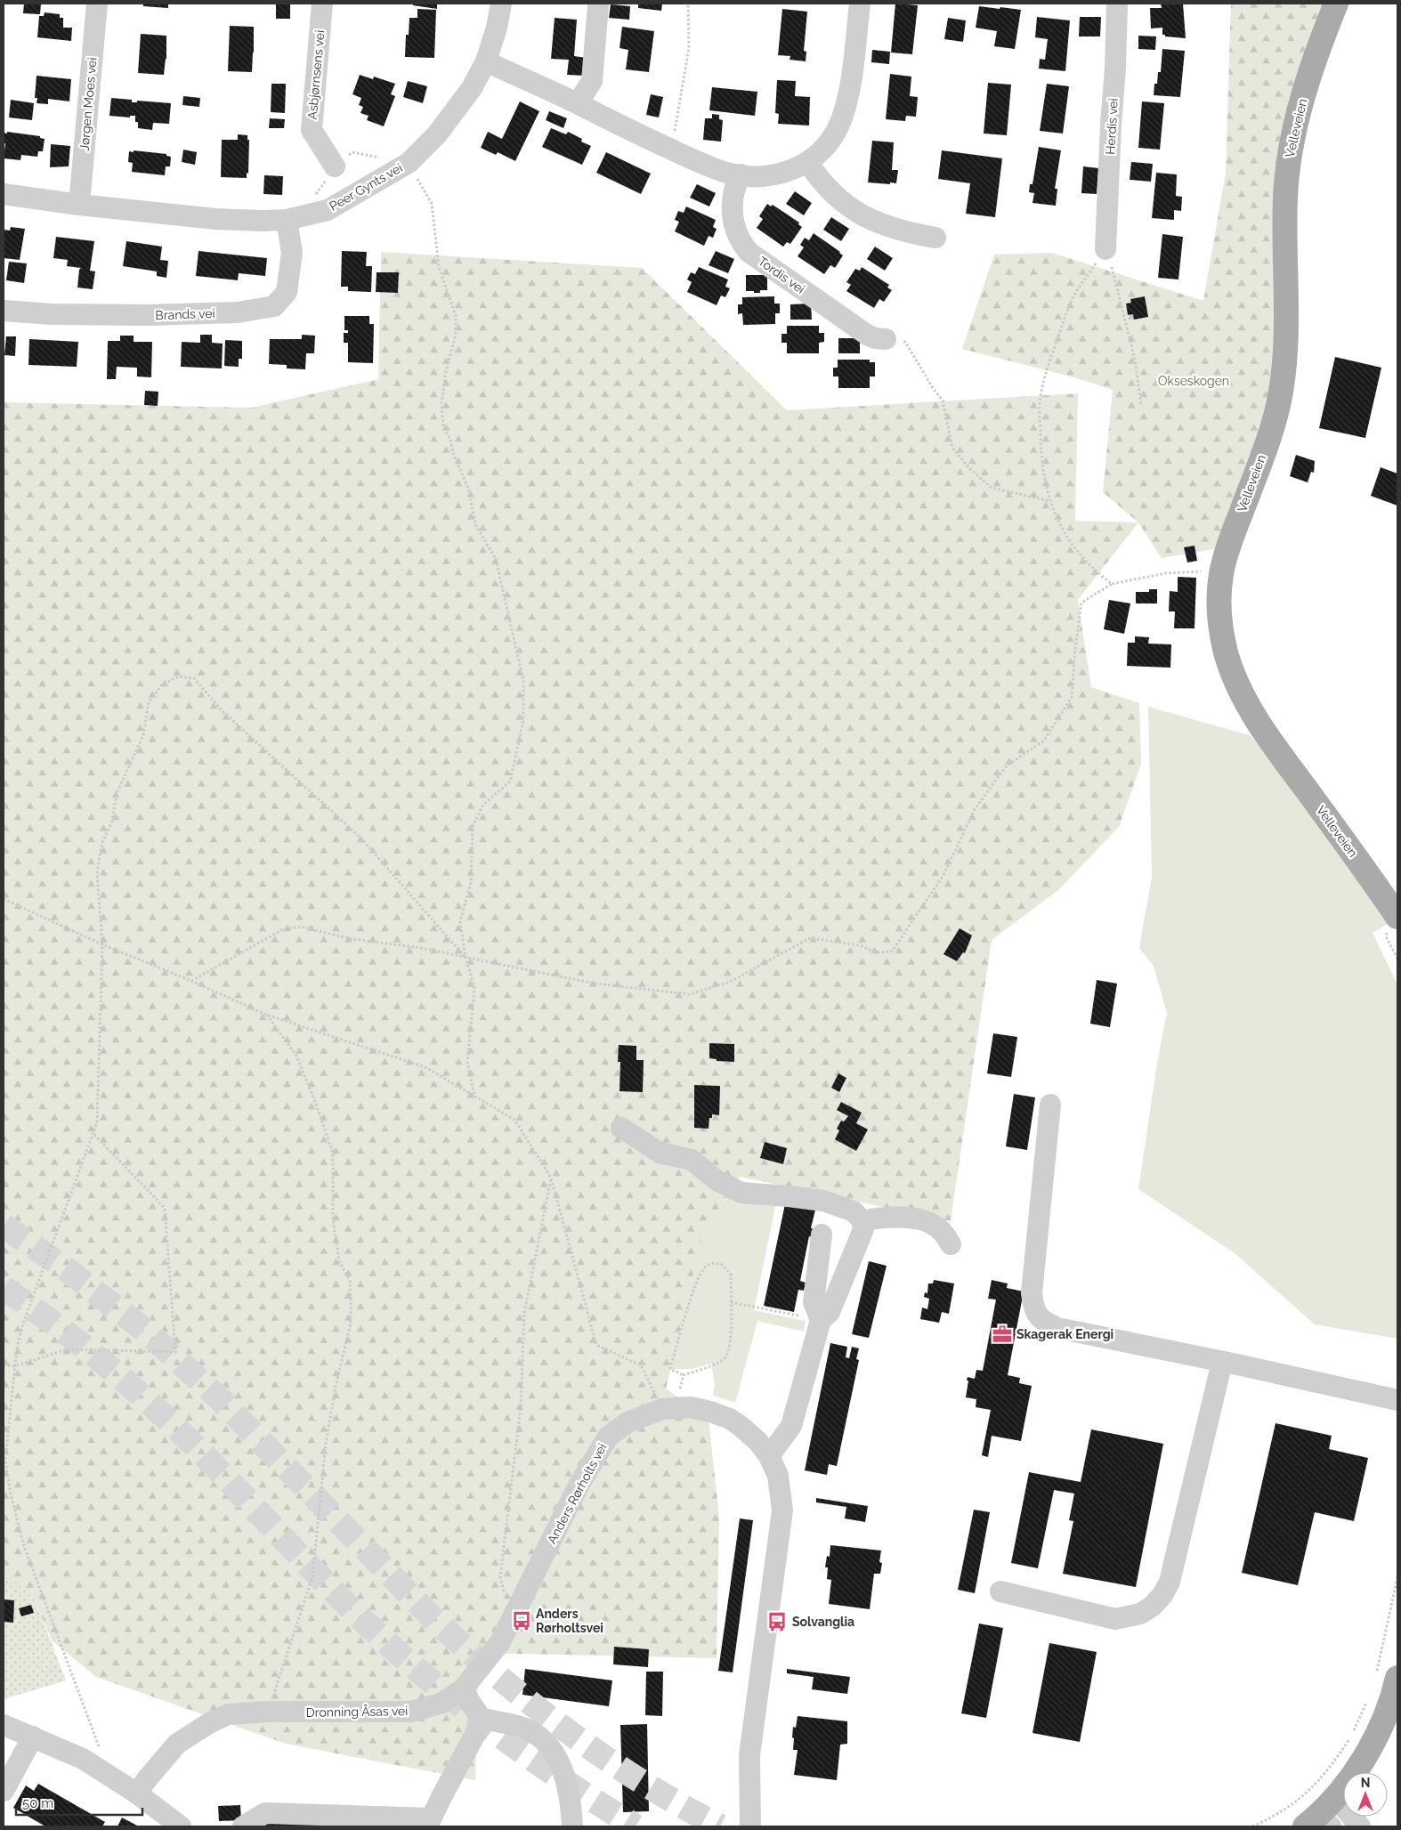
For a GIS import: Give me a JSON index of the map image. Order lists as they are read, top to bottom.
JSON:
{
  "streets": {
    "main road": ["Velleveien"],
    "street": [
      "Asbjørnsens vei",
      "Jørgen Moes vei",
      "Herdis vei",
      "Peer Gynts vei",
      "Tordis vei",
      "Brands vei",
      "Anders Rørholts vei",
      "Dronning Åsas vei"
    ]
  },
  "crossings": [
    ["Jørgen Moes vei", "Peer Gynts vei"],
    ["Peer Gynts vei", "Brands vei"],
    ["Anders Rørholts vei", "Dronning Åsas vei"]
  ],
  "parks": ["Okseskogen"],
  "places": {
    "office": ["Skagerak Energi"],
    "bus stop": ["Anders Rørholtsvei", "Solvanglia"]
  },
  "scale_bar": "50 m",
  "north": "top"
}
